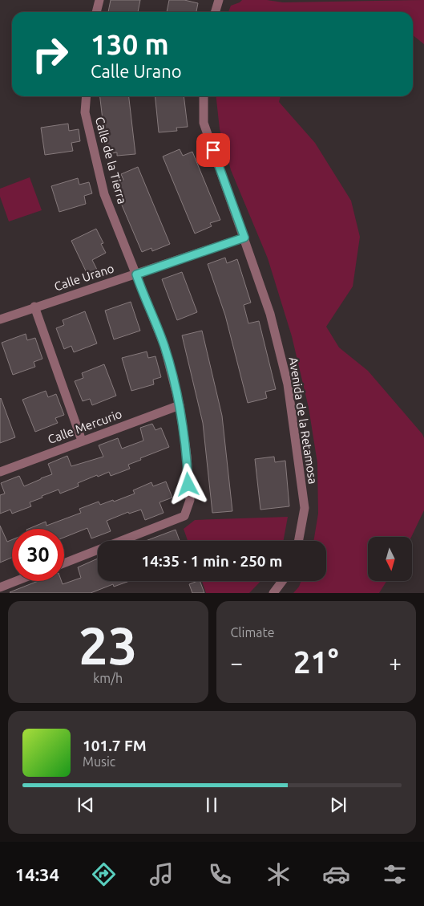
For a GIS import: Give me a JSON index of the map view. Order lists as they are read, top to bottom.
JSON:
{
  "streets": {
    "street": [
      "Calle de la Tierra",
      "Calle Urano",
      "Avenida de la Retamosa",
      "Calle Mercurio"
    ]
  },
  "crossings": [
    ["Calle de la Tierra", "Calle Urano"],
    ["Calle de la Tierra", "Calle Mercurio"],
    ["Calle Urano", "Avenida de la Retamosa"]
  ],
  "north": "bottom",
  "page": {
    "turn": ["130 m", "Calle Urano"],
    "limit": "30",
    "trip": "14:35 · 1 min · 250 m",
    "tile": [
      ["23", "km/h"],
      "Climate"
    ],
    "heat": ["−", "21°", "+"],
    "song": ["101.7 FM", "Music"],
    "tabs": "14:34"
  }
}
